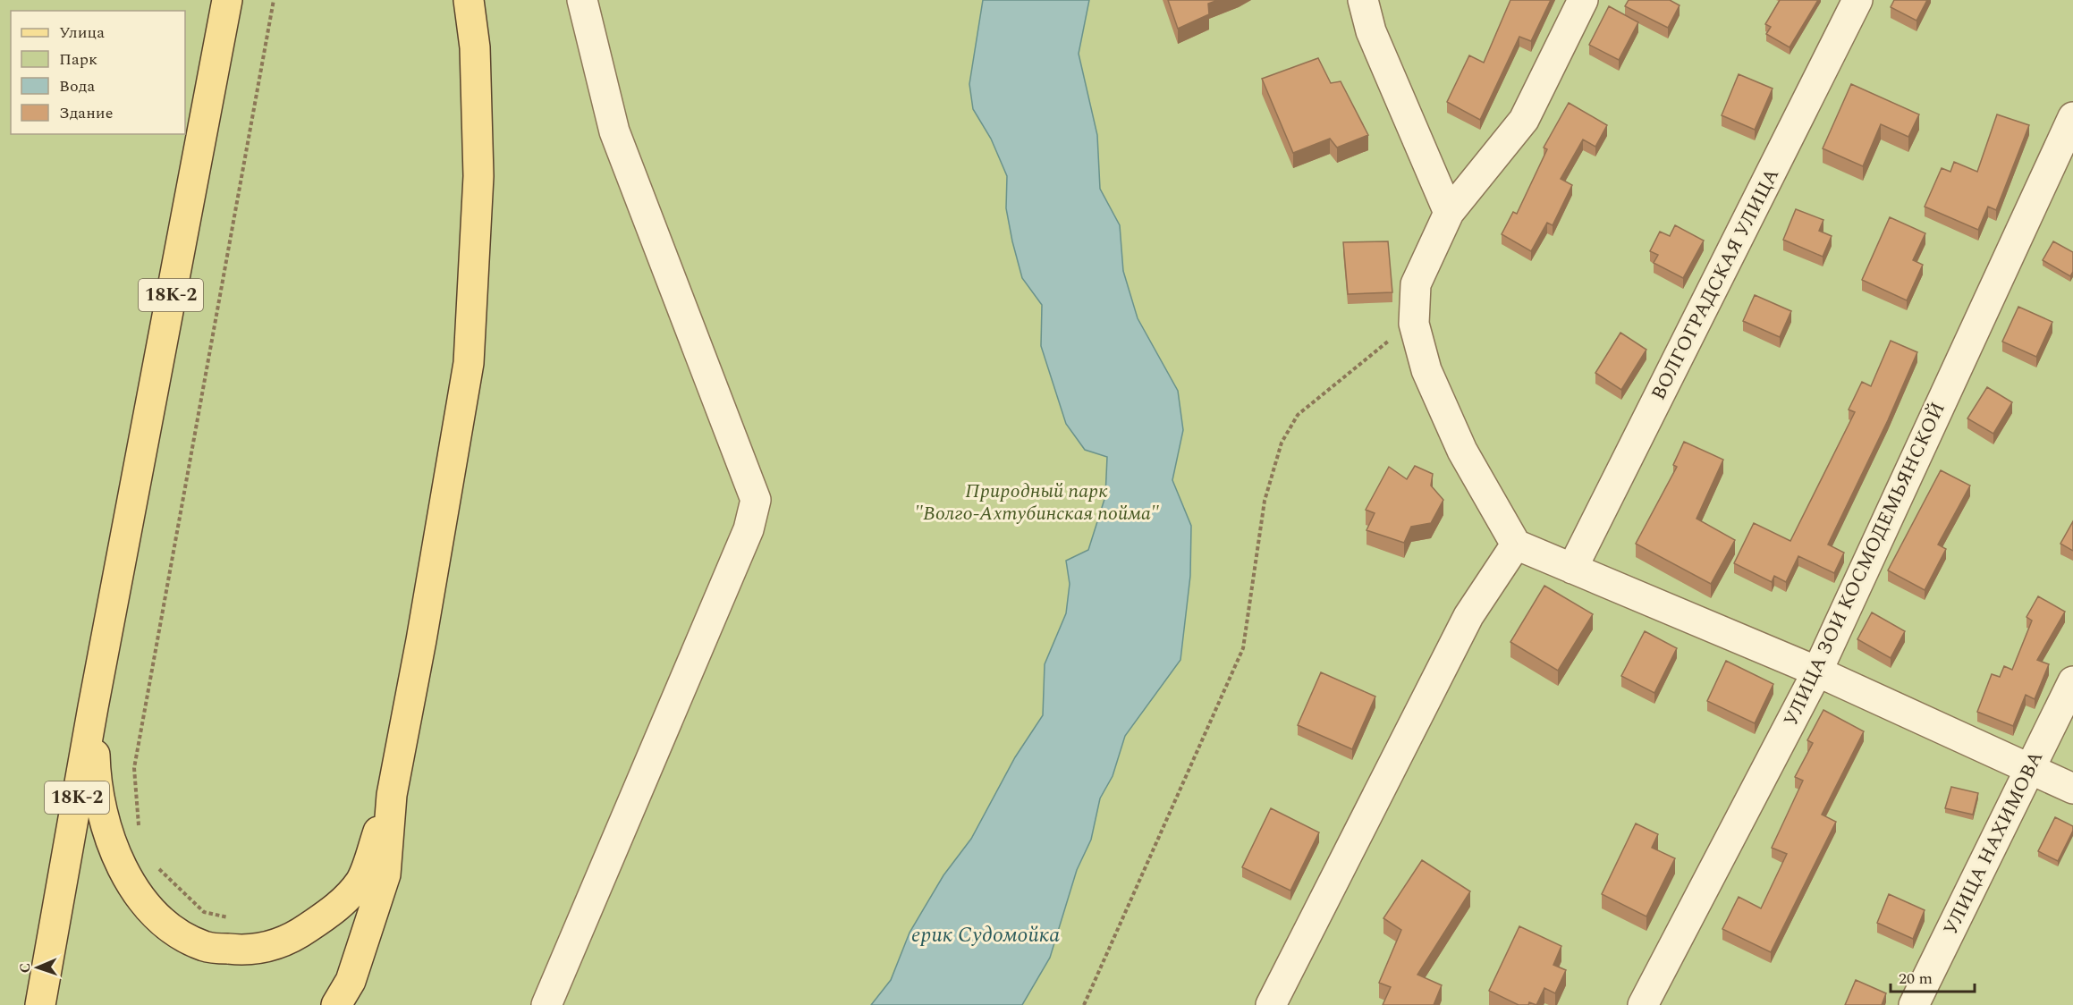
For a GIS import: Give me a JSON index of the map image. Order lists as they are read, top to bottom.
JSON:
{
  "streets": {
    "main road": ["18К-2"],
    "street": ["ВОЛГОГРАДСКАЯ УЛИЦА", "УЛИЦА ЗОИ КОСМОДЕМЬЯНСКОЙ", "УЛИЦА НАХИМОВА"]
  },
  "water": ["ерик Судомойка"],
  "parks": ["Природный парк \"Волго-Ахтубинская пойма\""],
  "legend": [
    "Улица",
    "Парк",
    "Вода",
    "Здание"
  ],
  "scale_bar": "20 m",
  "north": "left"
}
